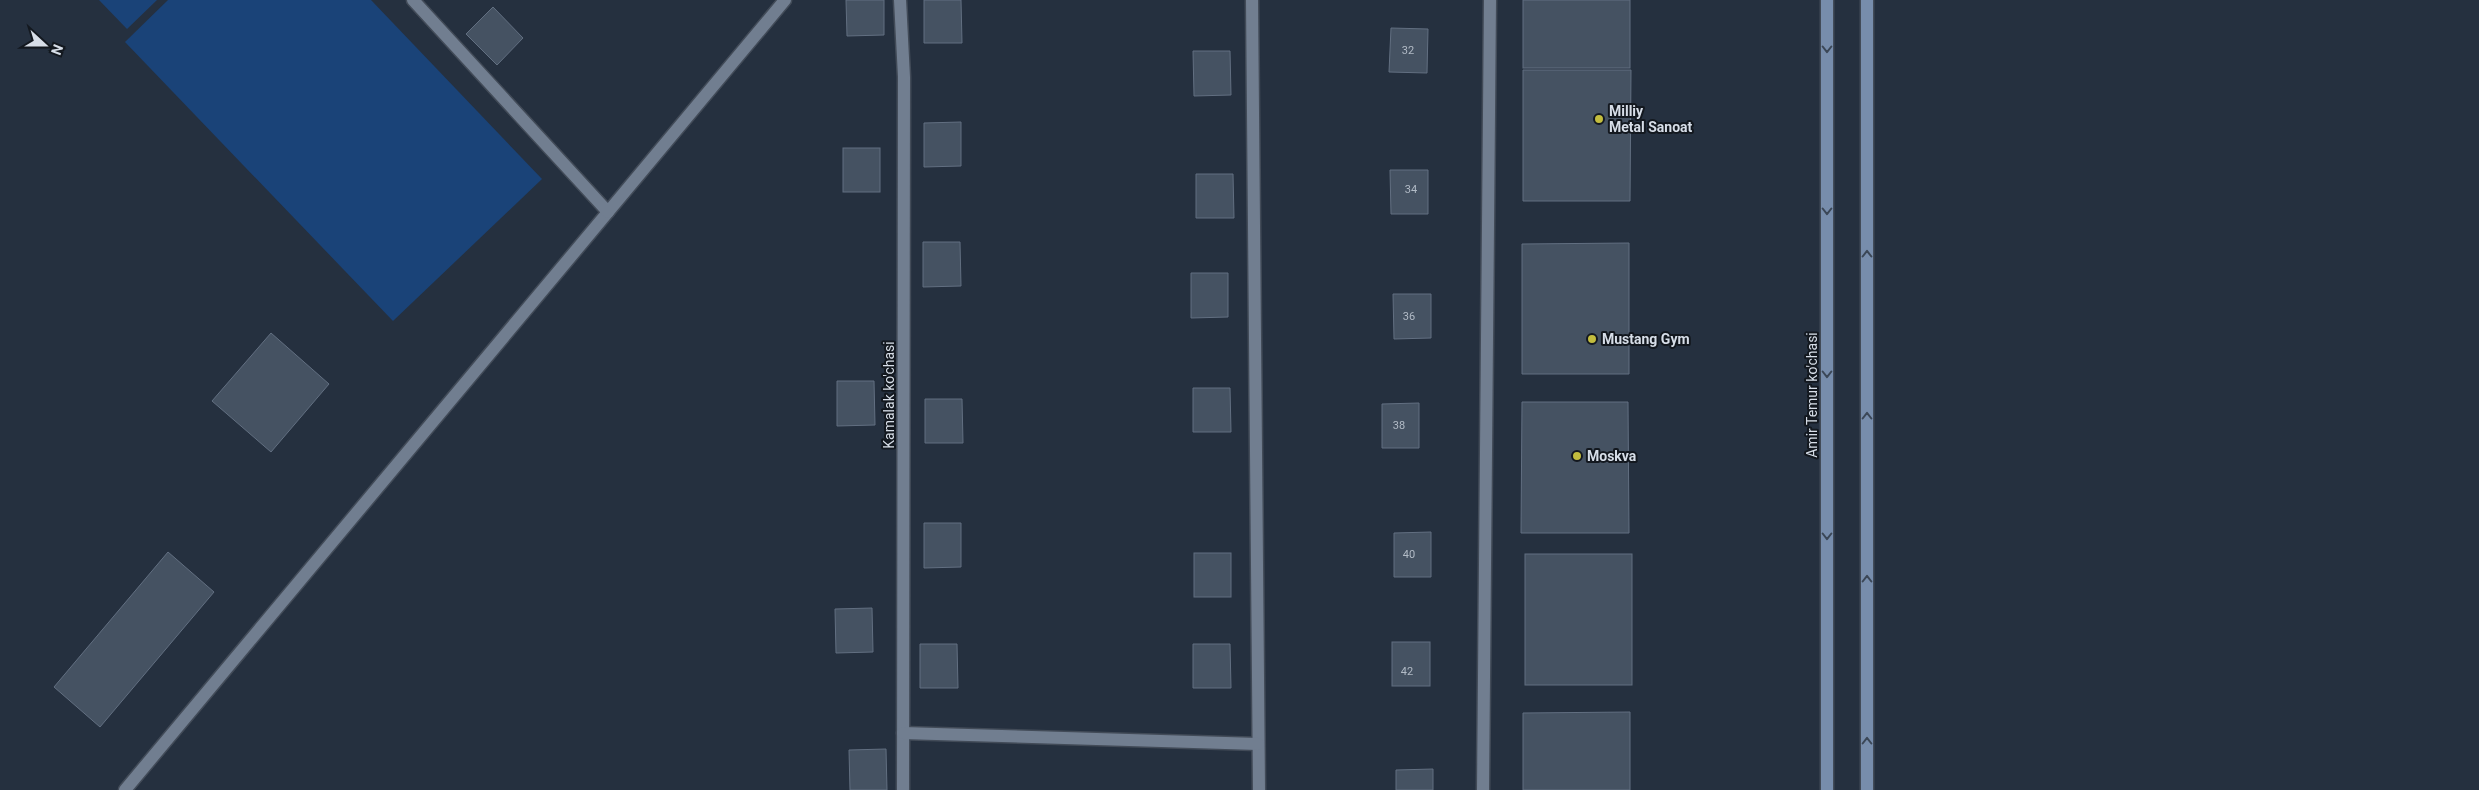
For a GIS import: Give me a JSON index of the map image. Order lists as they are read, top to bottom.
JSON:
{
  "streets": {
    "street": ["Kamalak ko'chasi", "Amir Temur ko'chasi"]
  },
  "places": ["Milliy Metal Sanoat", "Mustang Gym", "Moskva"],
  "house_numbers": [
    "32",
    "34",
    "36",
    "38",
    "40",
    "42"
  ],
  "north": "right"
}
